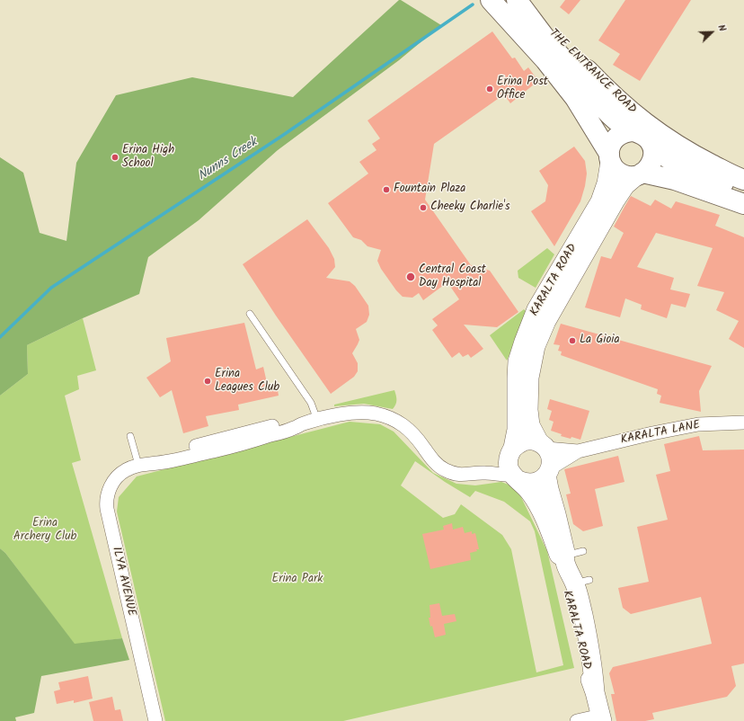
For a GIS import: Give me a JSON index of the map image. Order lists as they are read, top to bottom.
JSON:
{
  "streets": {
    "highway": ["THE ENTRANCE ROAD"],
    "street": ["KARALTA ROAD", "KARALTA LANE", "ILYA AVENUE"]
  },
  "crossings": [
    ["THE ENTRANCE ROAD", "KARALTA ROAD"],
    ["KARALTA ROAD", "KARALTA LANE"],
    ["KARALTA ROAD", "ILYA AVENUE"],
    ["KARALTA LANE", "ILYA AVENUE"]
  ],
  "water": ["Nunns Creek"],
  "parks": ["Erina Archery Club", "Erina Park"],
  "places": [
    "Erina Post Office",
    "Erina High School",
    "Fountain Plaza",
    "Cheeky Charlie's",
    "Central Coast Day Hospital",
    "La Gioia",
    "Erina Leagues Club"
  ],
  "north": "top right"
}
